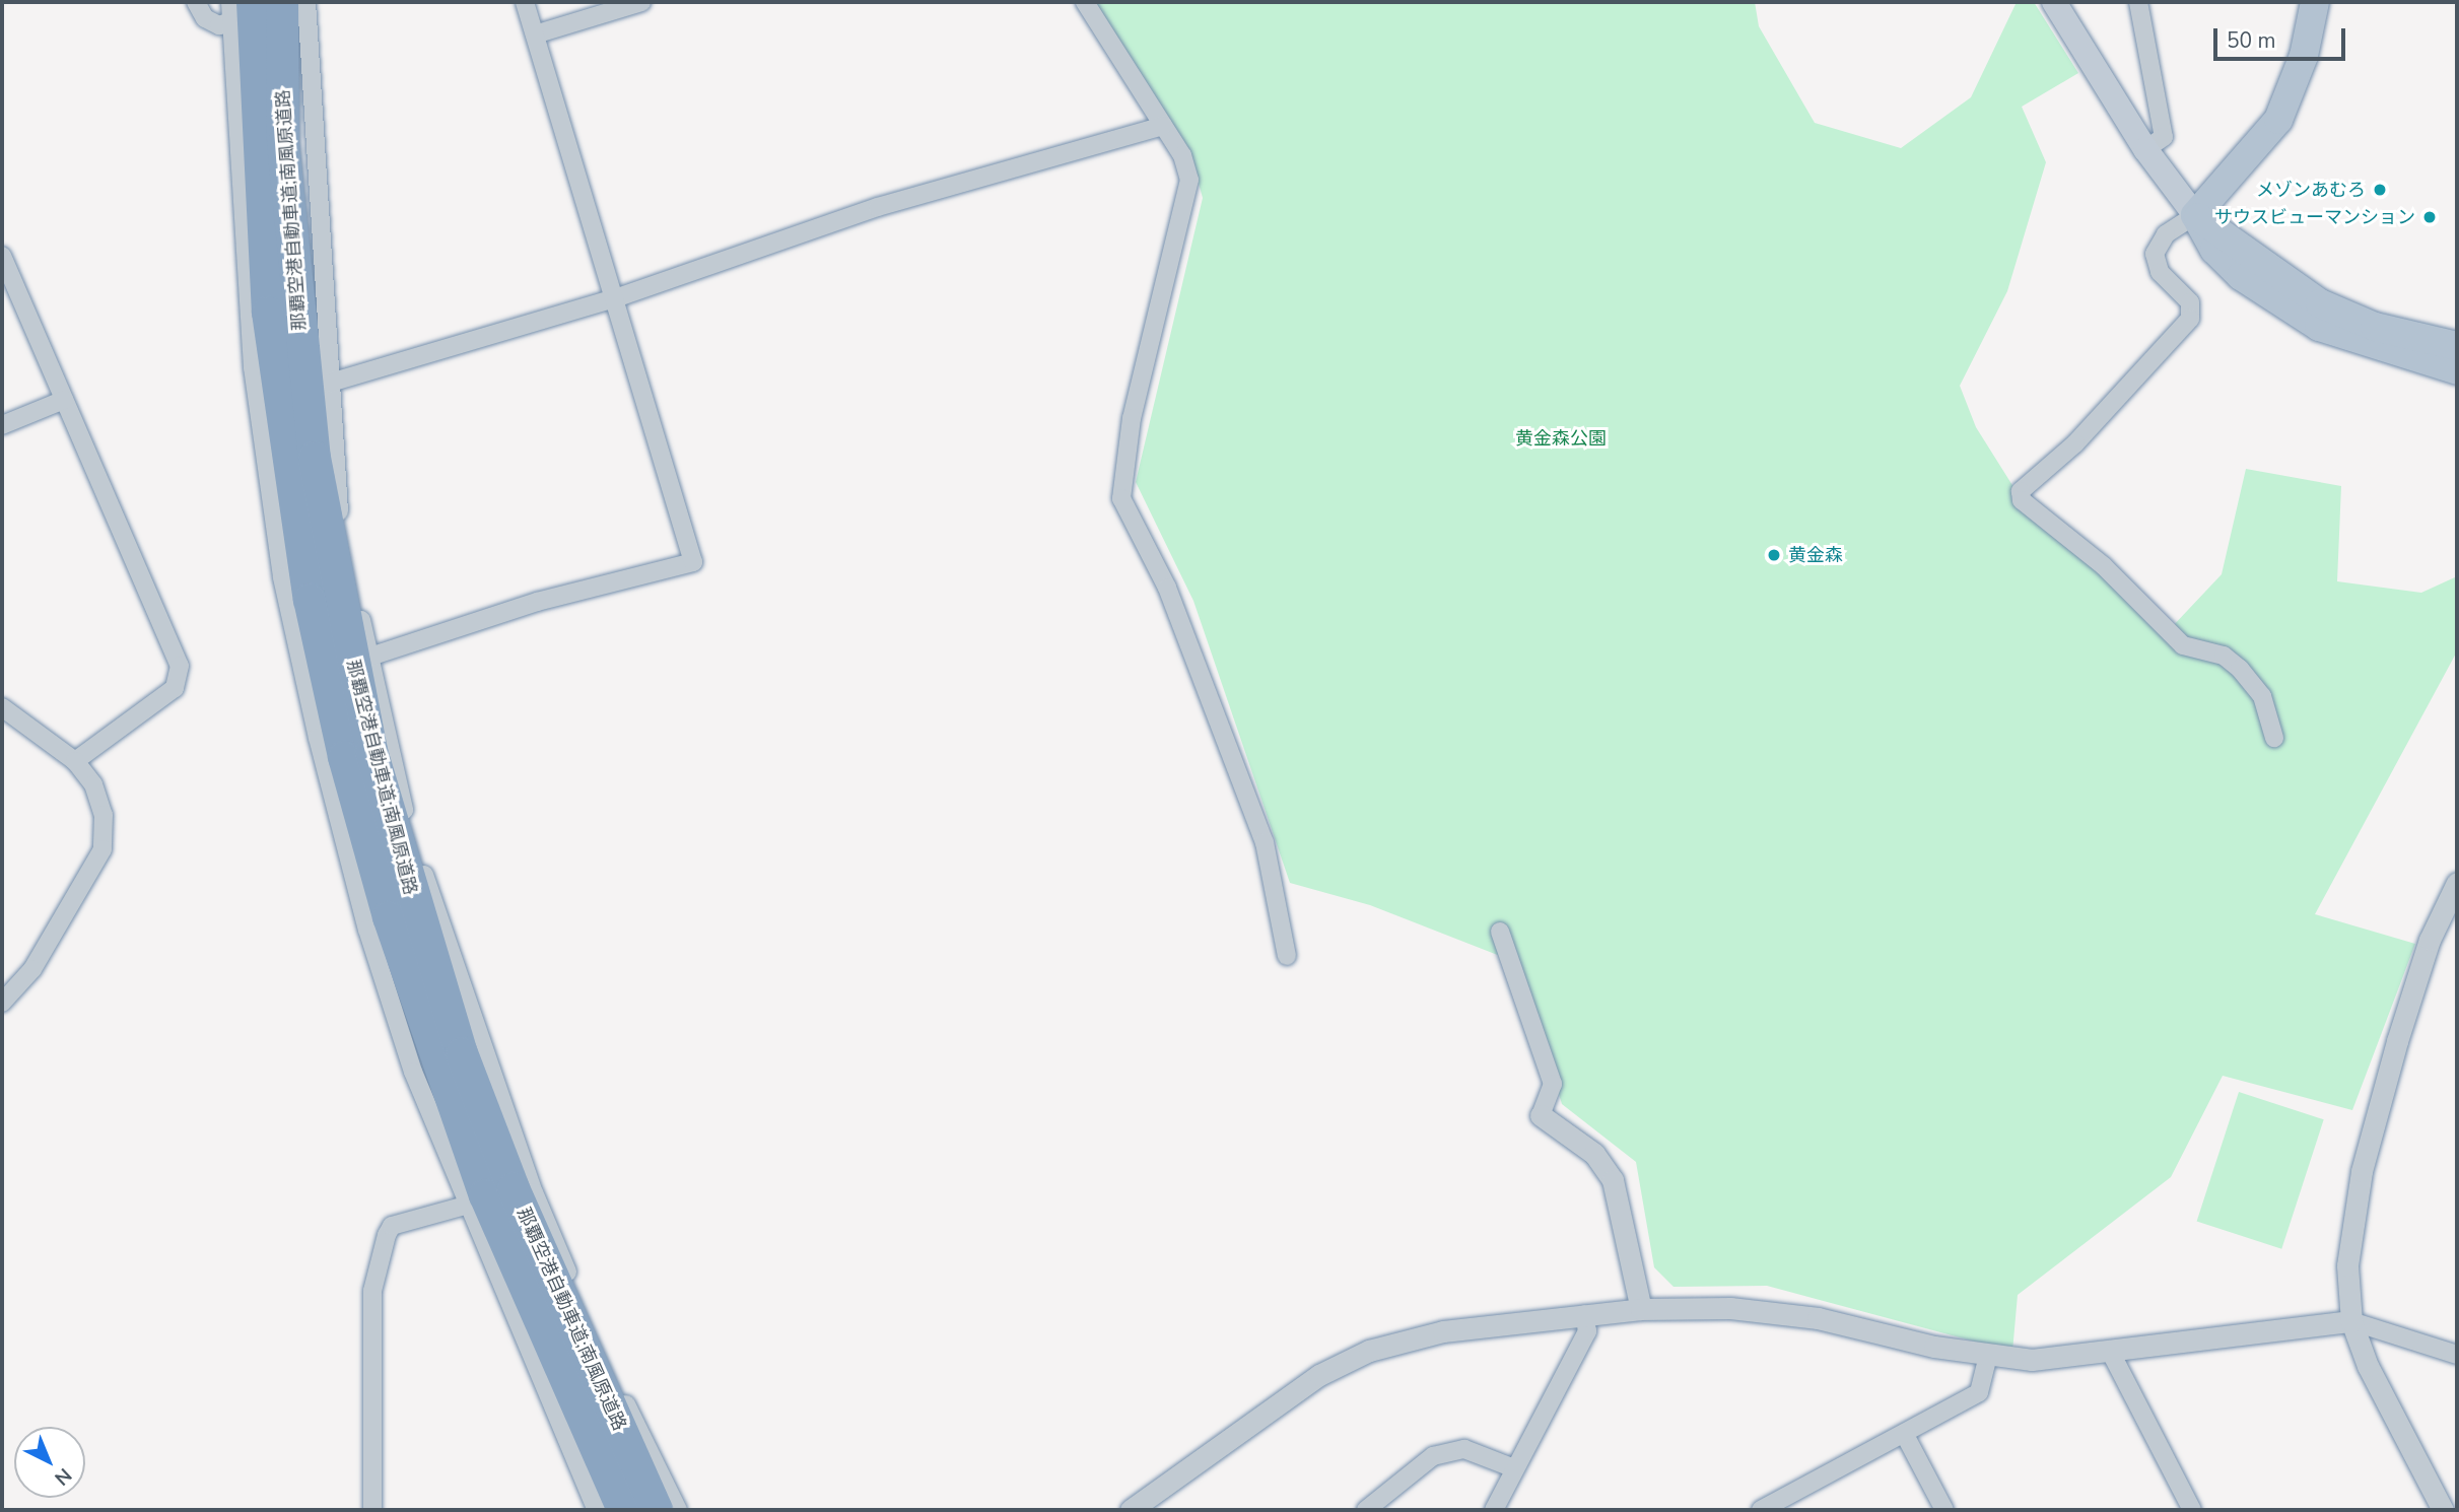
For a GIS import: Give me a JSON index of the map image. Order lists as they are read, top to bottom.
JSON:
{
  "streets": {
    "highway": ["那覇空港自動車道;南風原道路"]
  },
  "parks": ["黄金森公園"],
  "places": ["メゾンあむろ", "サウスビューマンション", "黄金森"],
  "scale_bar": "50 m",
  "north": "bottom right"
}
